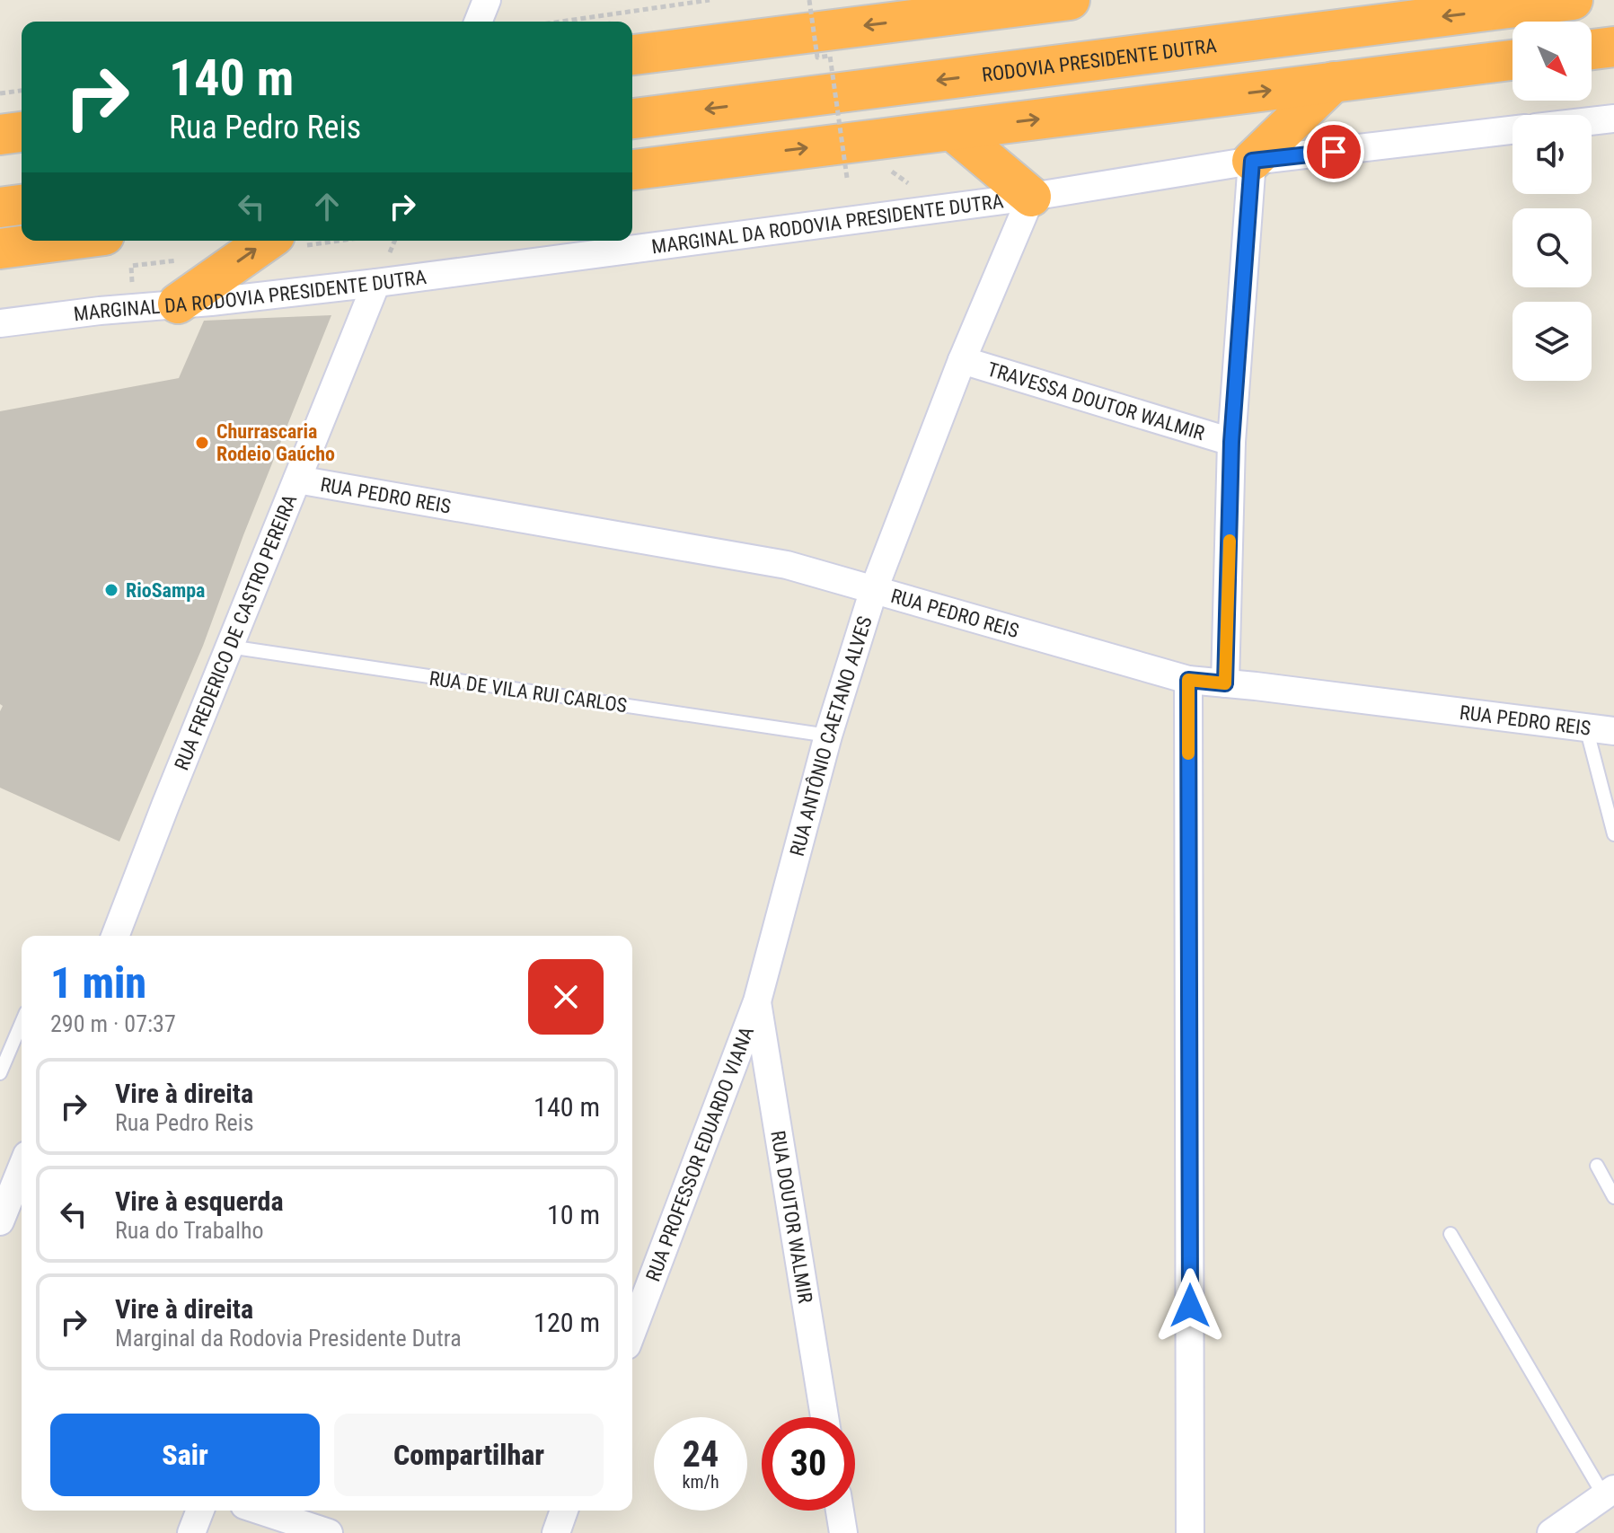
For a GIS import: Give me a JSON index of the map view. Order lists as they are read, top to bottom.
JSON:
{
  "streets": {
    "highway": ["RODOVIA PRESIDENTE DUTRA"],
    "street": [
      "MARGINAL DA RODOVIA PRESIDENTE DUTRA",
      "TRAVESSA DOUTOR WALMIR",
      "RUA PEDRO REIS",
      "RUA FREDERICO DE CASTRO PEREIRA",
      "RUA ANTÔNIO CAETANO ALVES",
      "RUA PROFESSOR EDUARDO VIANA",
      "RUA DOUTOR WALMIR"
    ],
    "lane": ["RUA DE VILA RUI CARLOS"]
  },
  "crossings": [
    ["MARGINAL DA RODOVIA PRESIDENTE DUTRA", "RUA FREDERICO DE CASTRO PEREIRA"],
    ["MARGINAL DA RODOVIA PRESIDENTE DUTRA", "RUA ANTÔNIO CAETANO ALVES"],
    ["TRAVESSA DOUTOR WALMIR", "RUA ANTÔNIO CAETANO ALVES"],
    ["RUA PEDRO REIS", "RUA FREDERICO DE CASTRO PEREIRA"],
    ["RUA PEDRO REIS", "RUA ANTÔNIO CAETANO ALVES"],
    ["RUA FREDERICO DE CASTRO PEREIRA", "RUA DE VILA RUI CARLOS"],
    ["RUA DE VILA RUI CARLOS", "RUA ANTÔNIO CAETANO ALVES"],
    ["RUA ANTÔNIO CAETANO ALVES", "RUA PROFESSOR EDUARDO VIANA"],
    ["RUA ANTÔNIO CAETANO ALVES", "RUA DOUTOR WALMIR"],
    ["RUA PROFESSOR EDUARDO VIANA", "RUA DOUTOR WALMIR"]
  ],
  "places": ["Churrascaria Rodeio Gaúcho", "RioSampa"],
  "north": "bottom right",
  "page": {
    "turn": ["140 m", "Rua Pedro Reis"],
    "heading": ["1 min", "290 m · 07:37"],
    "list": [
      {
        "name": "Vire à direita",
        "note": "Rua Pedro Reis",
        "value": "140 m"
      },
      {
        "name": "Vire à esquerda",
        "note": "Rua do Trabalho",
        "value": "10 m"
      },
      {
        "name": "Vire à direita",
        "note": "Marginal da Rodovia Presidente Dutra",
        "value": "120 m"
      }
    ],
    "buttons": ["Sair", "Compartilhar"],
    "speed": "24 km/h",
    "limit": "30"
  }
}
